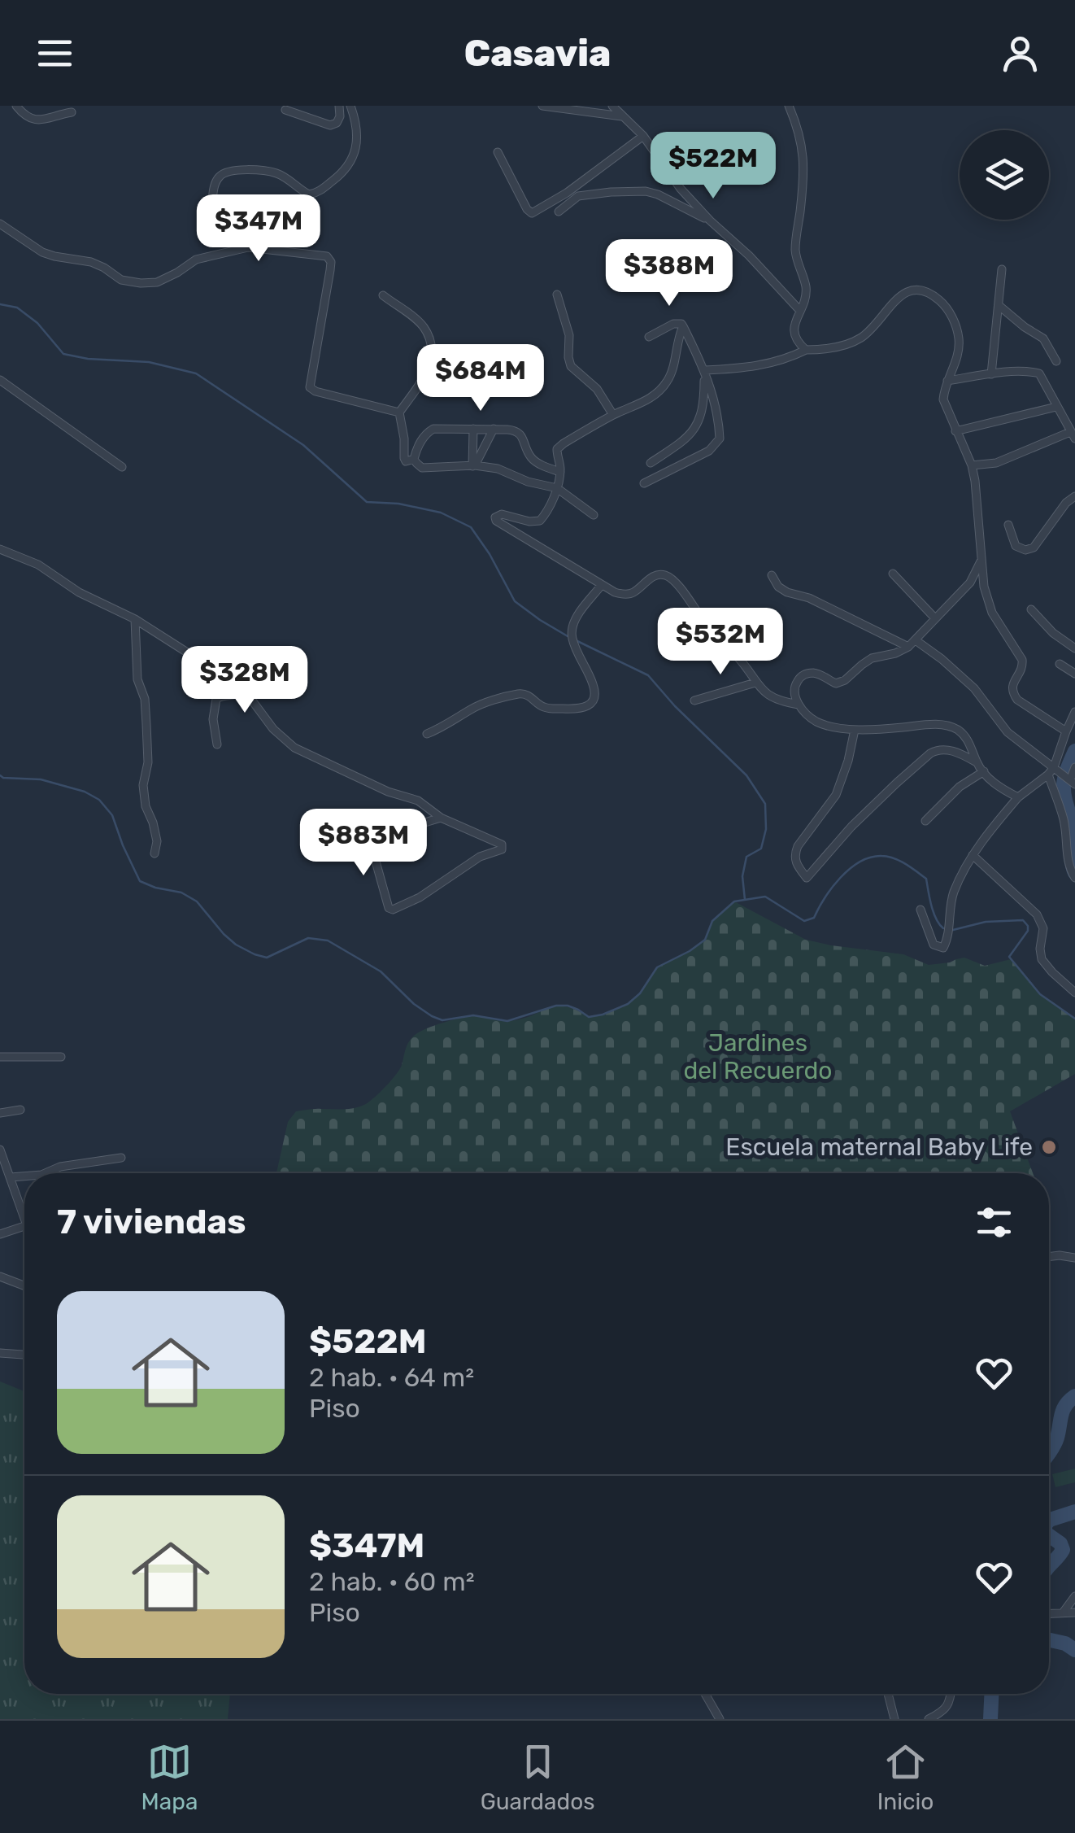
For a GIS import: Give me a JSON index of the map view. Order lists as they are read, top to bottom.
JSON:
{
  "parks": ["Jardines del Recuerdo"],
  "places": ["Escuela maternal Baby Life"],
  "page": {
    "header": "Casavia",
    "price": [
      "$522M",
      "$347M",
      "$388M",
      "$684M",
      "$532M",
      "$328M",
      "$883M"
    ],
    "heading": "7 viviendas",
    "list": [
      {
        "name": "$522M",
        "note": "2 hab. · 64 m² · Piso"
      },
      {
        "name": "$347M",
        "note": "2 hab. · 60 m² · Piso"
      }
    ],
    "tabs": ["Mapa", "Guardados", "Inicio"]
  }
}
